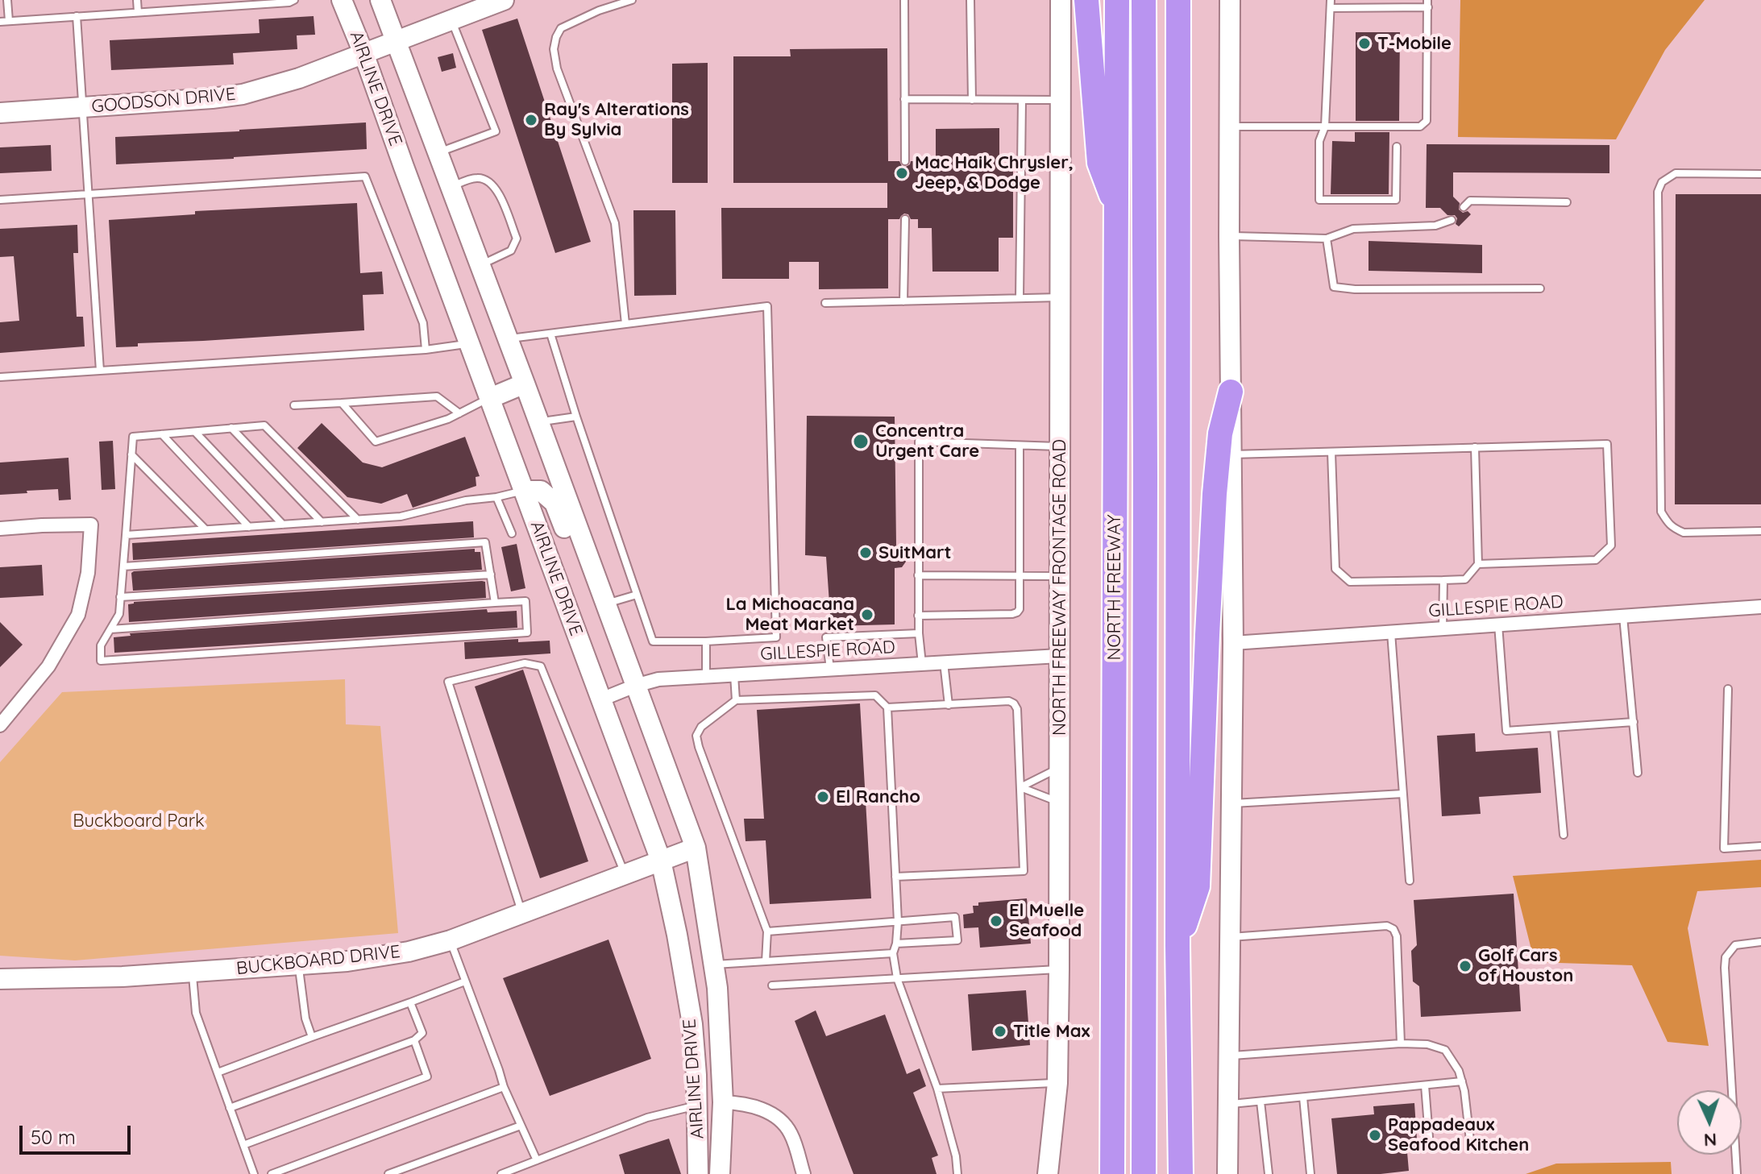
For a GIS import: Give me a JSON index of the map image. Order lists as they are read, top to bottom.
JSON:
{
  "streets": {
    "highway": ["NORTH FREEWAY"],
    "main road": [
      "AIRLINE DRIVE",
      "GOODSON DRIVE",
      "NORTH FREEWAY FRONTAGE ROAD",
      "BUCKBOARD DRIVE"
    ],
    "street": ["GILLESPIE ROAD"]
  },
  "crossings": [
    ["AIRLINE DRIVE", "GOODSON DRIVE"],
    ["AIRLINE DRIVE", "GILLESPIE ROAD"],
    ["AIRLINE DRIVE", "BUCKBOARD DRIVE"],
    ["NORTH FREEWAY FRONTAGE ROAD", "GILLESPIE ROAD"]
  ],
  "parks": ["Buckboard Park"],
  "places": [
    "T-Mobile",
    "Ray's Alterations By Sylvia",
    "Mac Haik Chrysler, Jeep, & Dodge",
    "Concentra Urgent Care",
    "SuitMart",
    "La Michoacana Meat Market",
    "El Rancho",
    "El Muelle Seafood",
    "Golf Cars of Houston",
    "Title Max",
    "Pappadeaux Seafood Kitchen"
  ],
  "scale_bar": "50 m",
  "north": "bottom"
}
